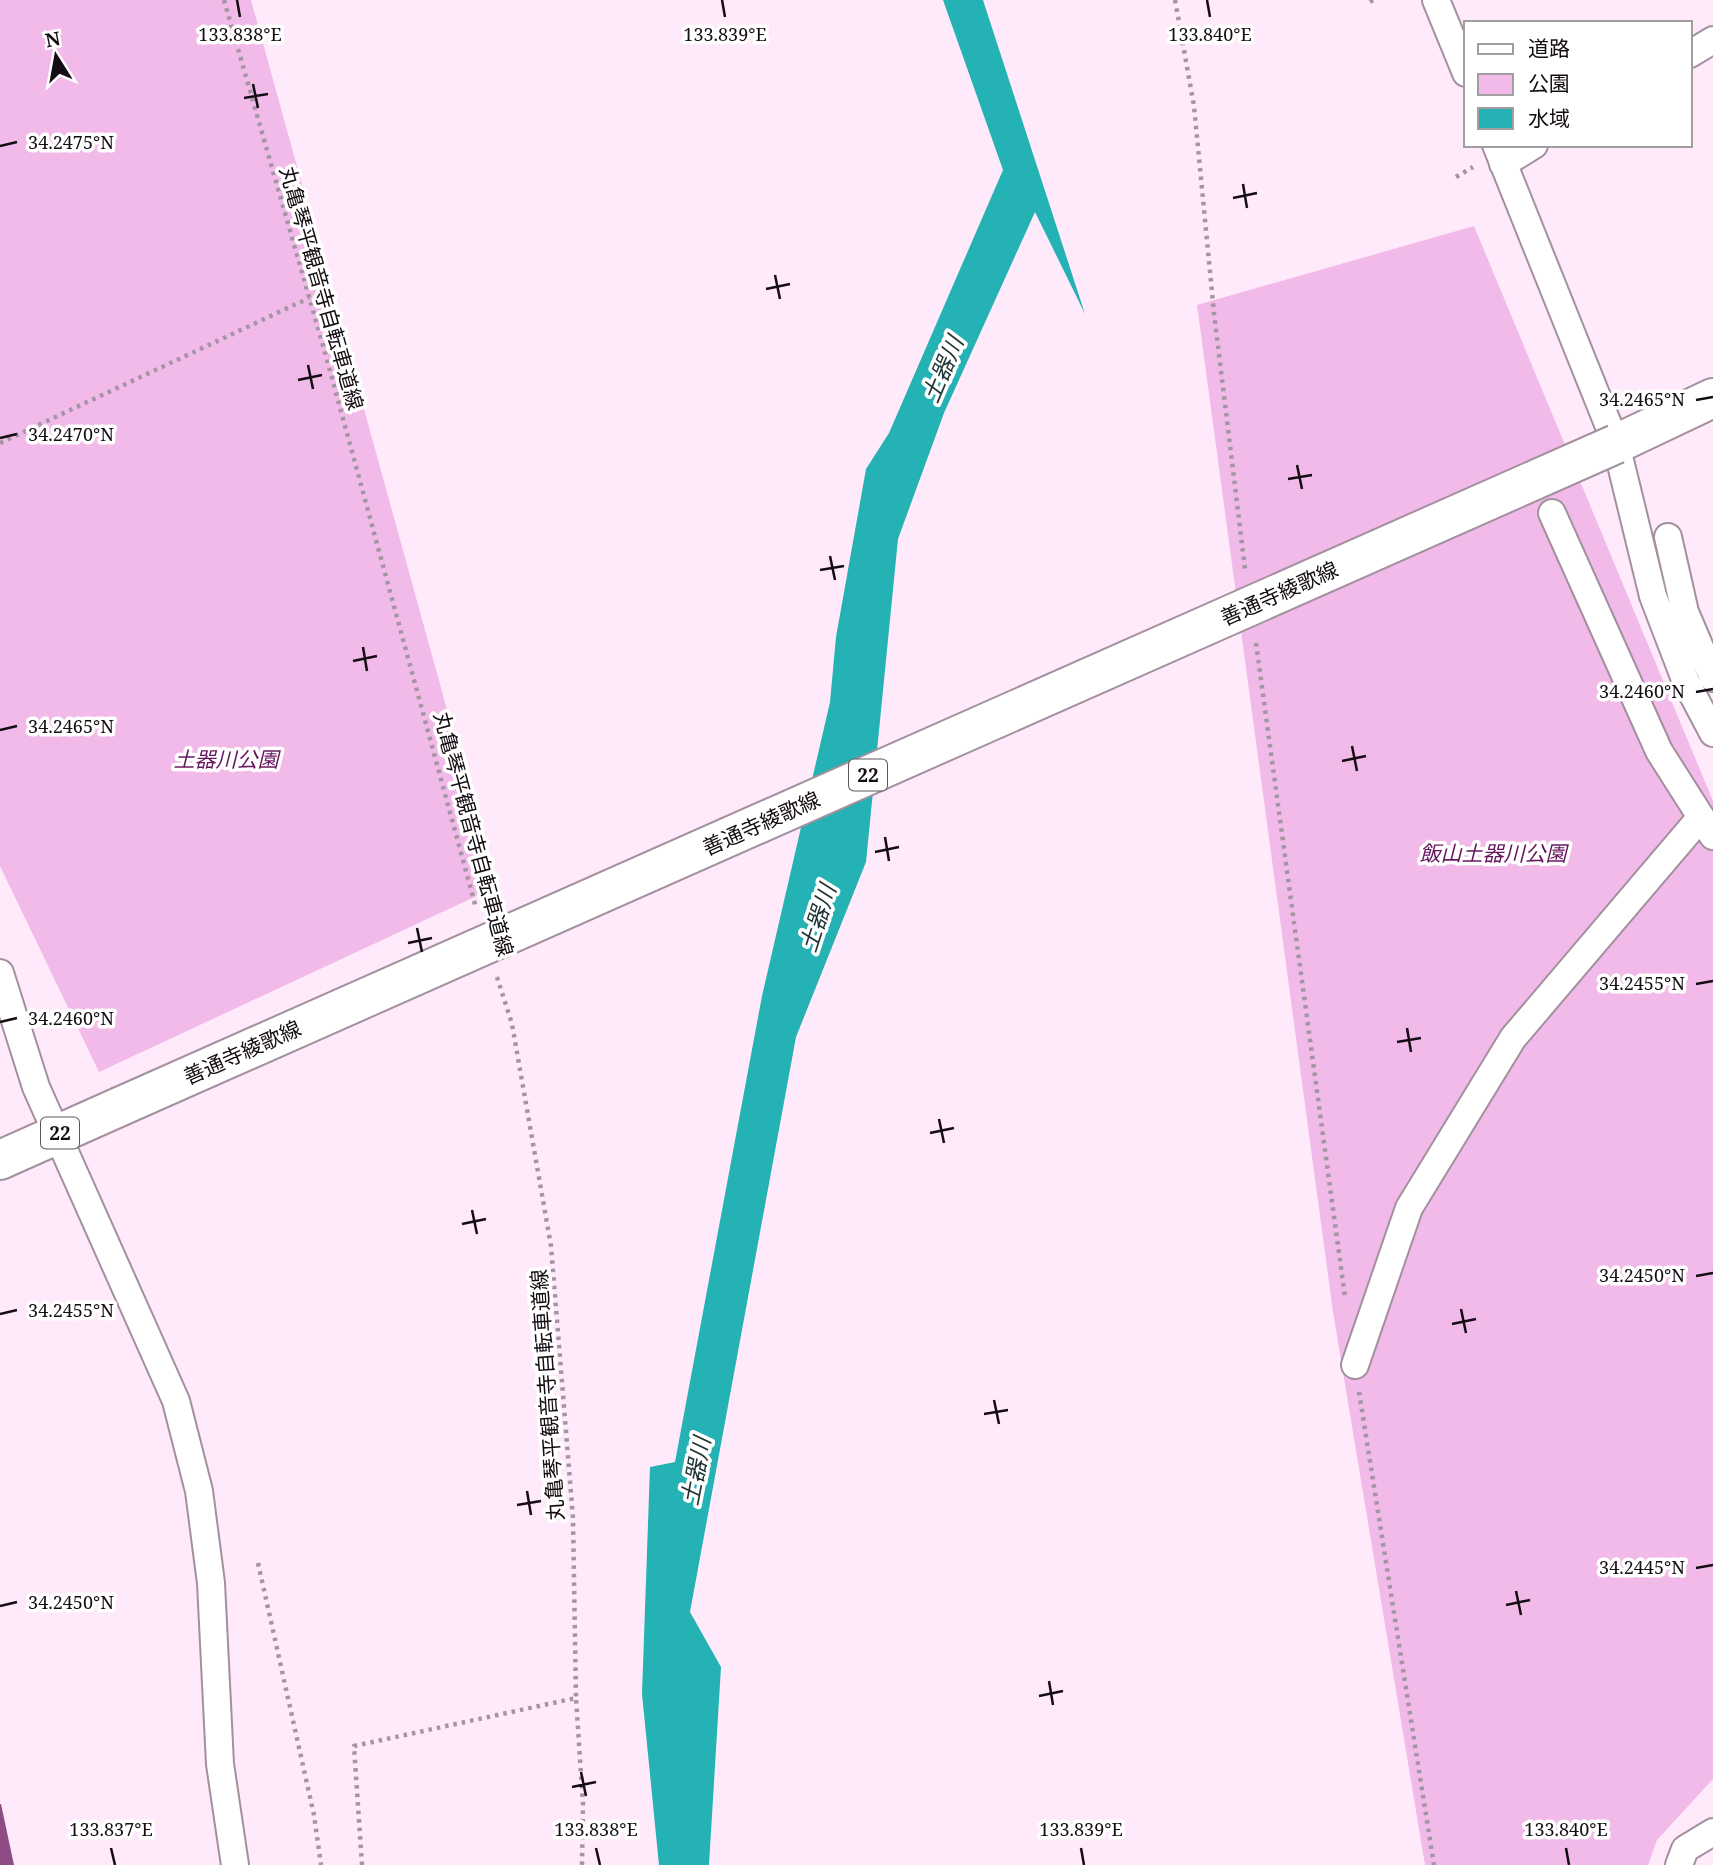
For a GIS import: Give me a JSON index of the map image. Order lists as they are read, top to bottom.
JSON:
{
  "streets": {
    "main road": ["善通寺綾歌線", "22"],
    "path": ["丸亀琴平観音寺自転車道線"]
  },
  "water": ["土器川"],
  "parks": ["土器川公園", "飯山土器川公園"],
  "legend": ["道路", "公園", "水域"],
  "north": "top",
  "coordinates": [
    "133.838°E",
    "133.839°E",
    "133.840°E",
    "34.2475°N",
    "34.2465°N",
    "34.2470°N",
    "34.2460°N",
    "34.2455°N",
    "34.2450°N",
    "34.2445°N",
    "133.837°E"
  ]
}
